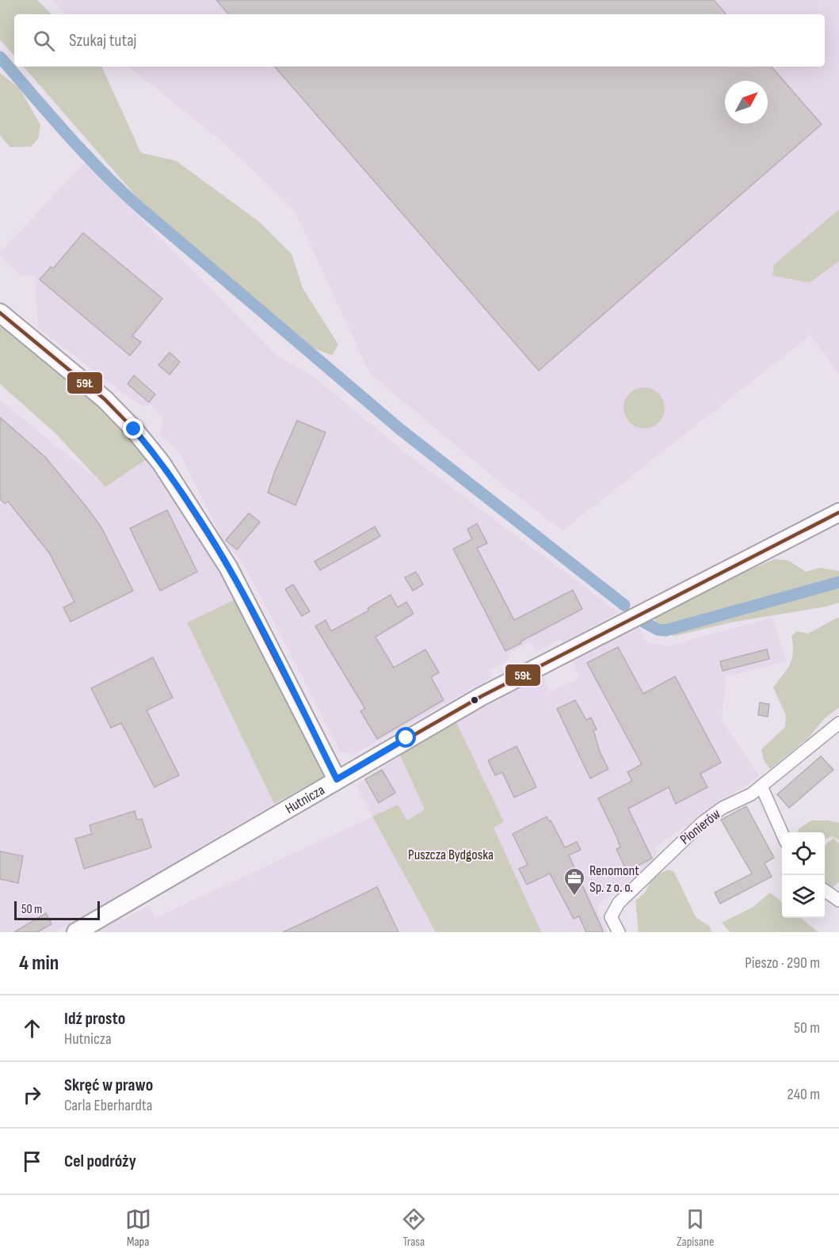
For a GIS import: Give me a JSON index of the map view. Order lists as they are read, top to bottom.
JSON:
{
  "streets": {
    "street": ["Hutnicza", "Pionierów"]
  },
  "parks": ["Puszcza Bydgoska"],
  "places": {
    "office": ["Renomont Sp. z o. o."]
  },
  "lines": ["transit line 59Ł"],
  "scale_bar": "50 m",
  "north": "top right",
  "page": {
    "search": "Szukaj tutaj",
    "scale": "50 m",
    "heading": ["4 min", "Pieszo · 290 m"],
    "list": [
      ["Idź prosto", "Hutnicza", "50 m"],
      ["Skręć w prawo", "Carla Eberhardta", "240 m"],
      "Cel podróży"
    ],
    "nav": ["Mapa", "Trasa", "Zapisane"]
  }
}
